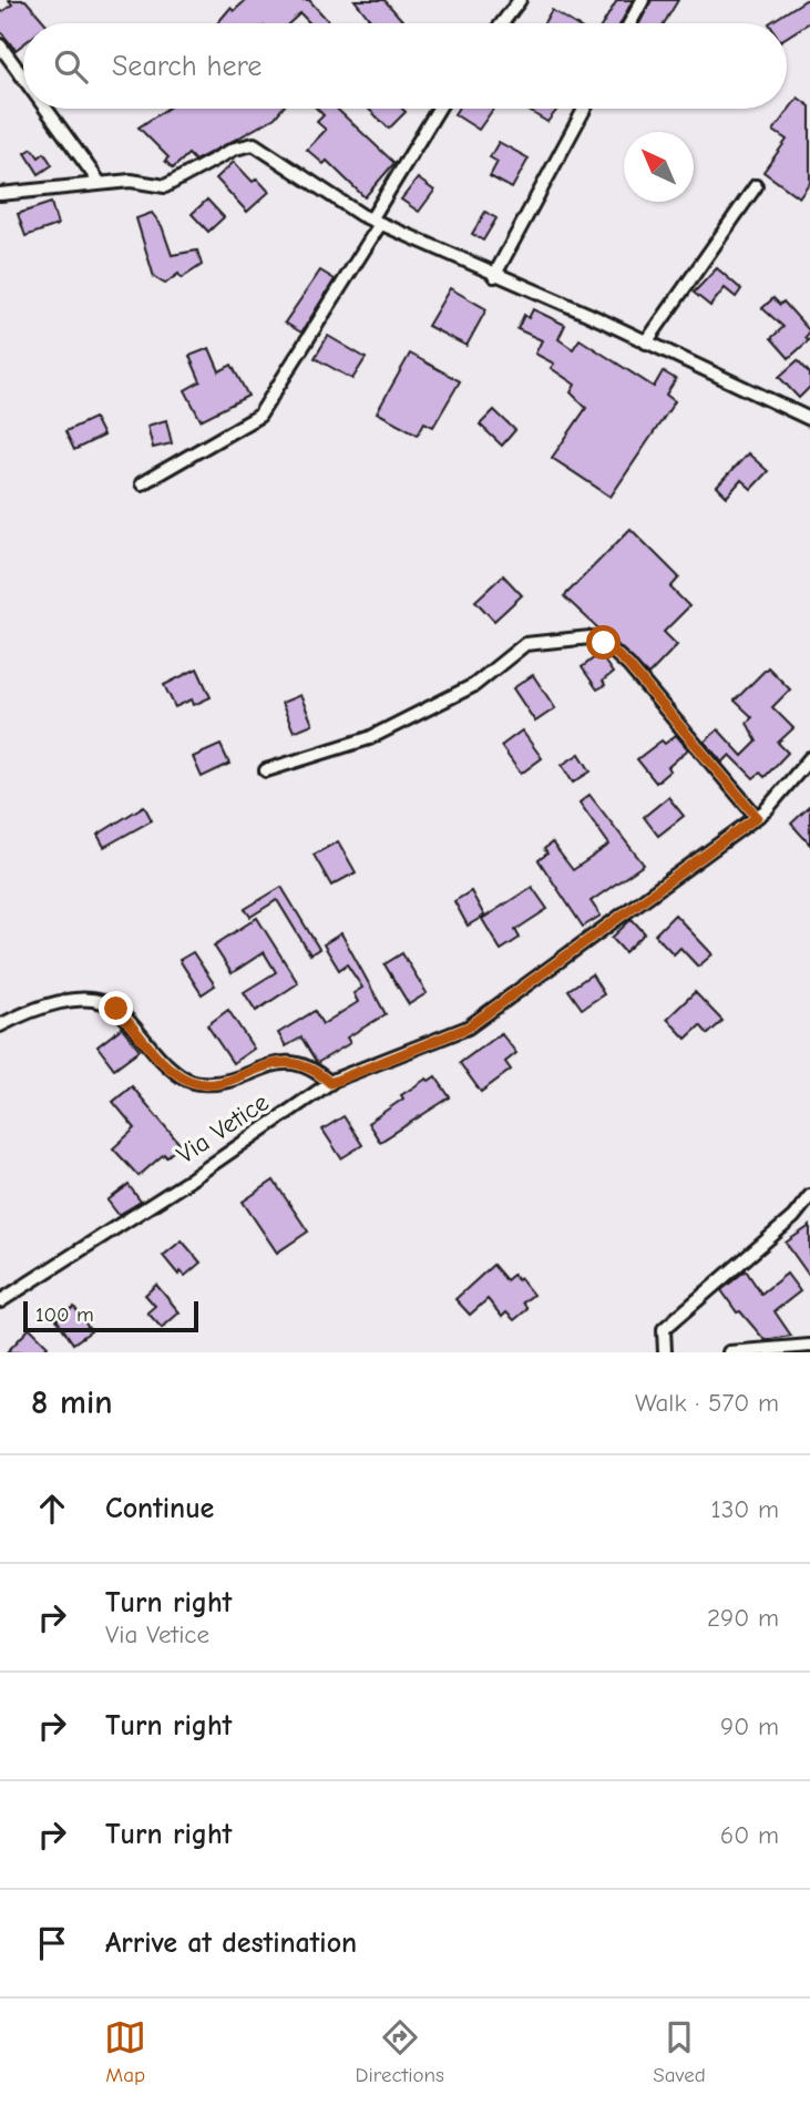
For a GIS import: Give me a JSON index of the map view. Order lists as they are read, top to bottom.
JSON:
{
  "streets": {
    "street": ["Via Vetice"]
  },
  "scale_bar": "100 m",
  "north": "top left",
  "page": {
    "search": "Search here",
    "scale": "100 m",
    "heading": ["8 min", "Walk · 570 m"],
    "list": [
      ["Continue", "130 m"],
      ["Turn right", "Via Vetice", "290 m"],
      ["Turn right", "90 m"],
      ["Turn right", "60 m"],
      "Arrive at destination"
    ],
    "nav": ["Map", "Directions", "Saved"]
  }
}
